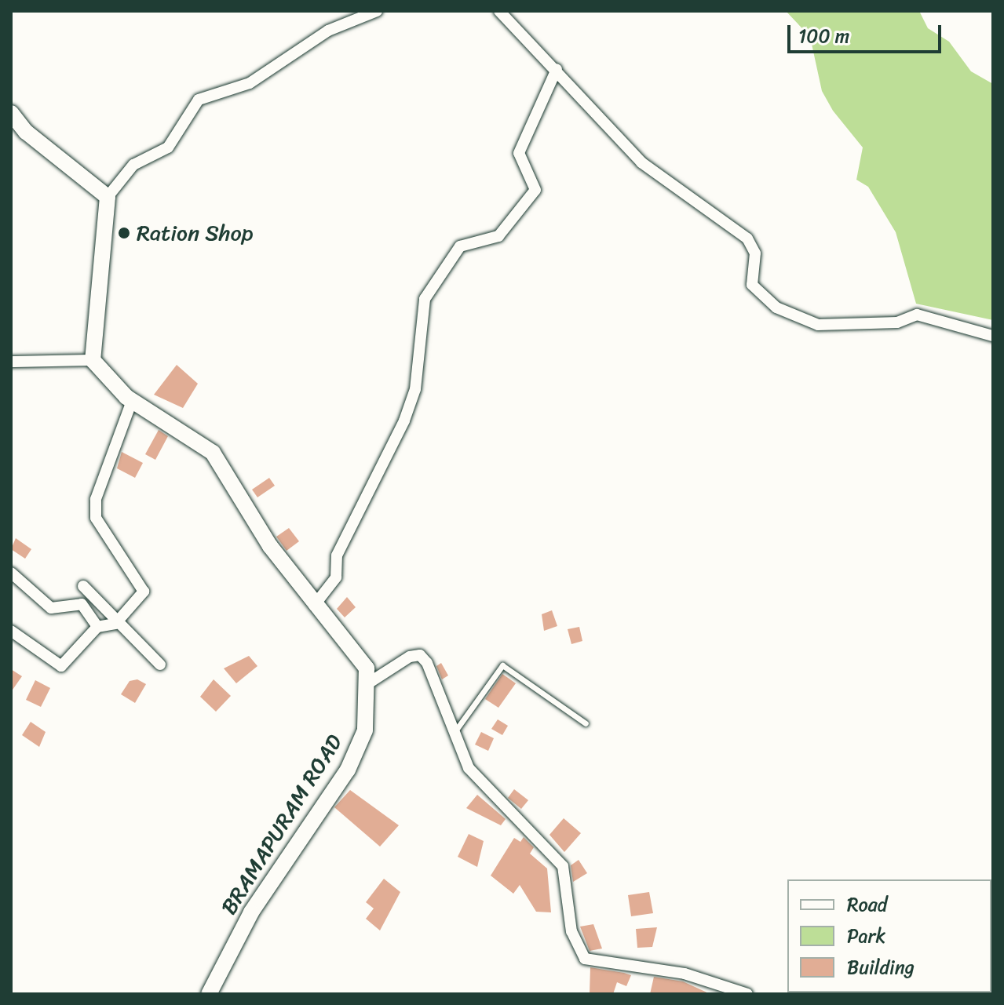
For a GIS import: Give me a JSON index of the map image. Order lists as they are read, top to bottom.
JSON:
{
  "streets": {
    "street": ["BRAMAPURAM ROAD"]
  },
  "places": ["Ration Shop"],
  "legend": ["Road", "Park", "Building"],
  "scale_bar": "100 m"
}
